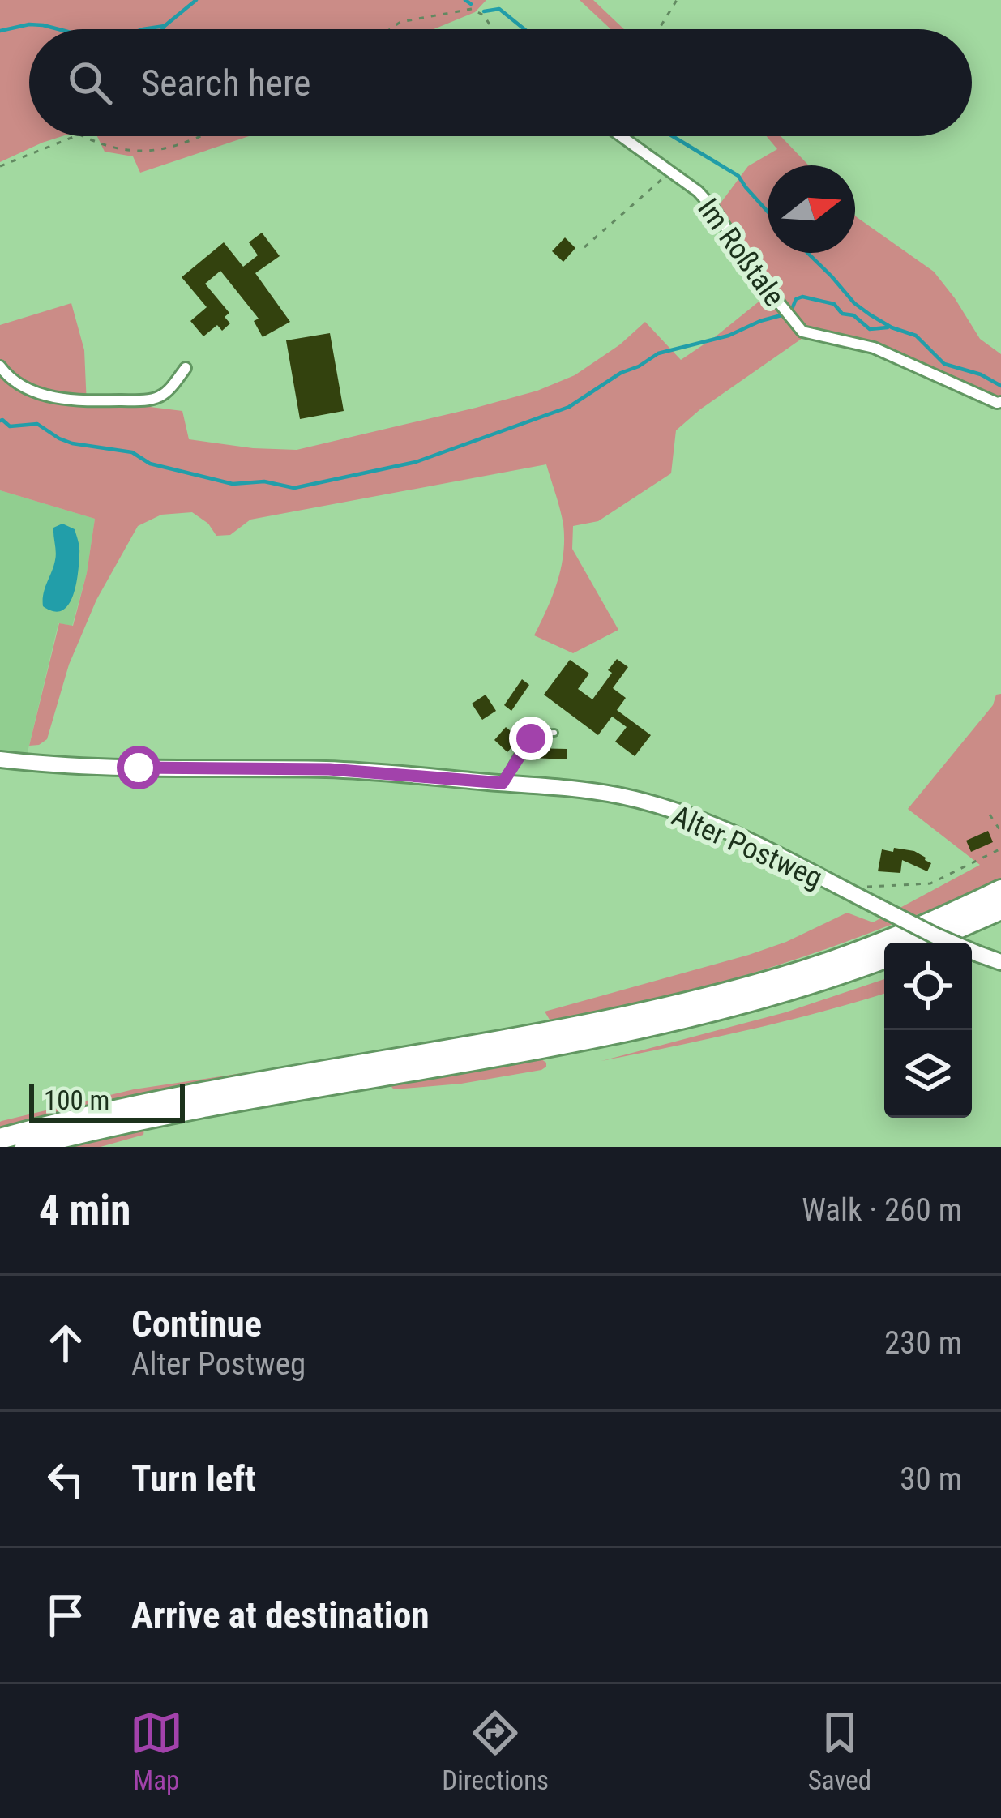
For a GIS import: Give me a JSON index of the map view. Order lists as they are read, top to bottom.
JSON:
{
  "streets": {
    "street": ["Im Roßtale", "Alter Postweg"]
  },
  "scale_bar": "100 m",
  "north": "right",
  "page": {
    "search": "Search here",
    "scale": "100 m",
    "heading": ["4 min", "Walk · 260 m"],
    "list": [
      ["Continue", "Alter Postweg", "230 m"],
      ["Turn left", "30 m"],
      "Arrive at destination"
    ],
    "nav": ["Map", "Directions", "Saved"]
  }
}
